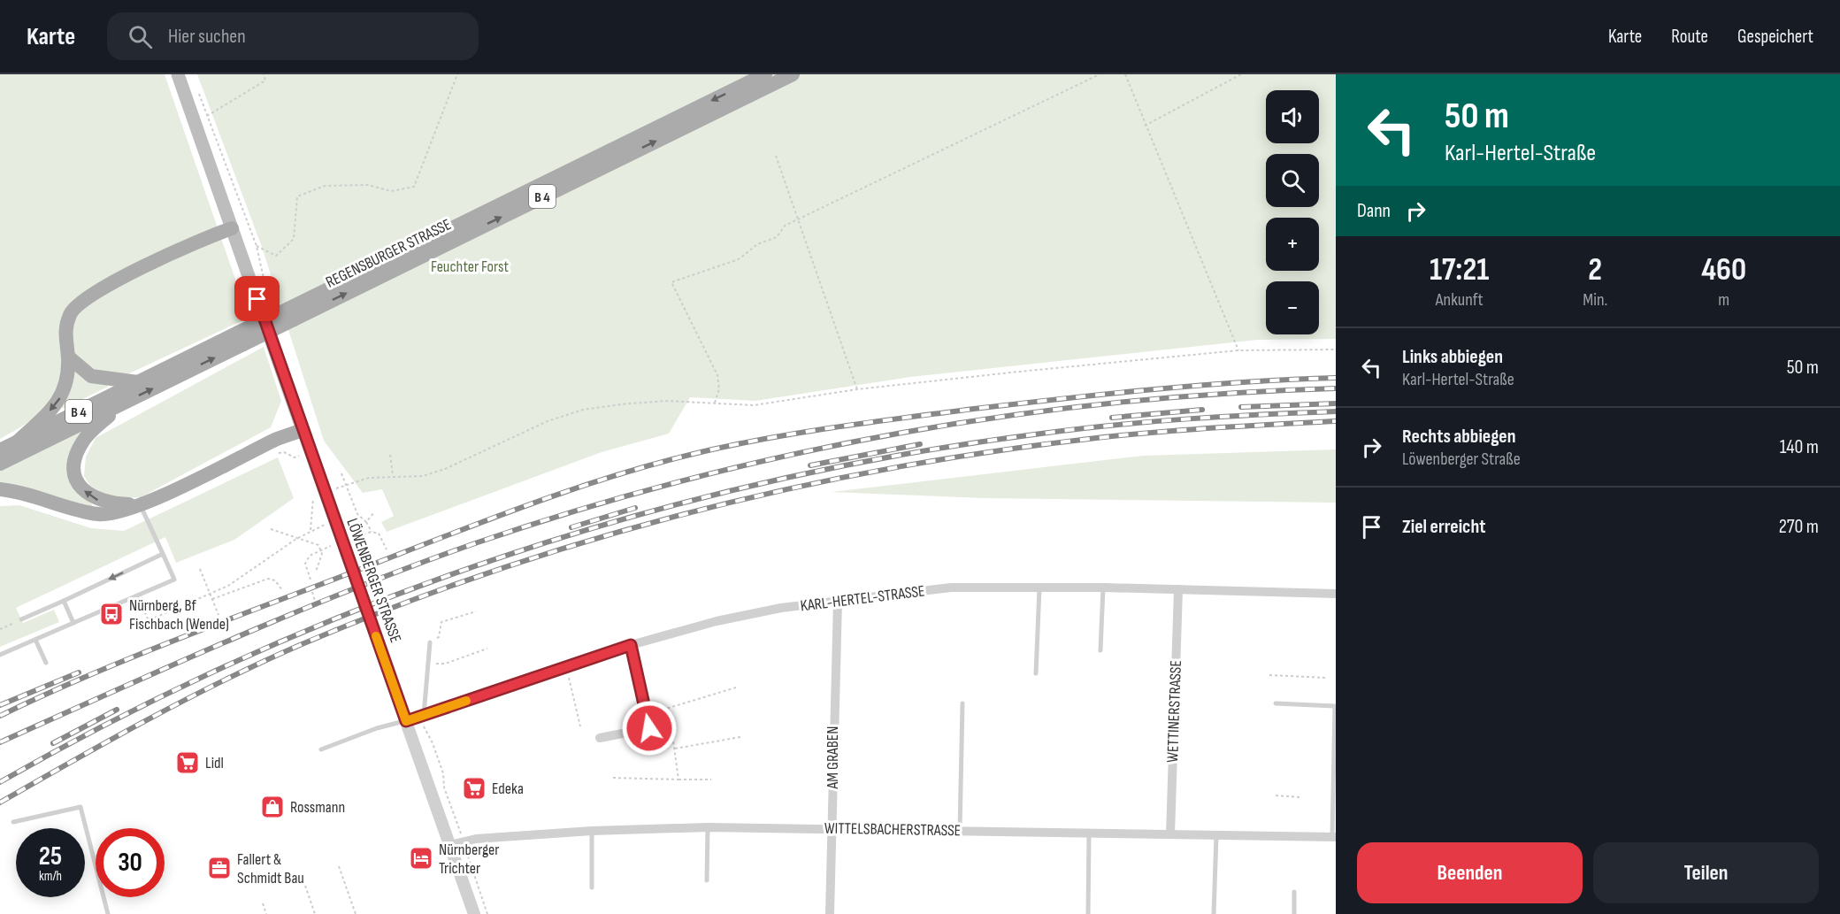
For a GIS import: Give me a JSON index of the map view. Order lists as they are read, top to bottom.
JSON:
{
  "streets": {
    "main road": ["B 4", "REGENSBURGER STRASSE", "LÖWENBERGER STRASSE"],
    "street": [
      "KARL-HERTEL-STRASSE",
      "WETTINERSTRASSE",
      "AM GRABEN",
      "WITTELSBACHERSTRASSE"
    ]
  },
  "crossings": [
    ["LÖWENBERGER STRASSE", "KARL-HERTEL-STRASSE"],
    ["LÖWENBERGER STRASSE", "WITTELSBACHERSTRASSE"],
    ["KARL-HERTEL-STRASSE", "WETTINERSTRASSE"],
    ["KARL-HERTEL-STRASSE", "AM GRABEN"],
    ["WETTINERSTRASSE", "WITTELSBACHERSTRASSE"],
    ["AM GRABEN", "WITTELSBACHERSTRASSE"]
  ],
  "parks": ["Feuchter Forst"],
  "places": {
    "bus stop": ["Nürnberg, Bf Fischbach (Wende)"],
    "supermarket": ["Lidl", "Edeka"],
    "shop": ["Rossmann"],
    "hotel": ["Nürnberger Trichter"],
    "office": ["Fallert & Schmidt Bau"]
  },
  "page": {
    "header": "Karte",
    "search": "Hier suchen",
    "nav": ["Karte", "Route", "Gespeichert"],
    "turn": ["50 m", "Karl-Hertel-Straße"],
    "map_buttons": ["+", "−"],
    "then": "Dann",
    "eta": [
      "17:21",
      "Ankunft",
      "2",
      "Min.",
      "460",
      "m"
    ],
    "list": [
      {
        "name": "Links abbiegen",
        "note": "Karl-Hertel-Straße",
        "value": "50 m"
      },
      {
        "name": "Rechts abbiegen",
        "note": "Löwenberger Straße",
        "value": "140 m"
      },
      {
        "name": "Ziel erreicht",
        "value": "270 m"
      }
    ],
    "speed": "25 km/h",
    "limit": "30",
    "buttons": ["Beenden", "Teilen"]
  }
}
